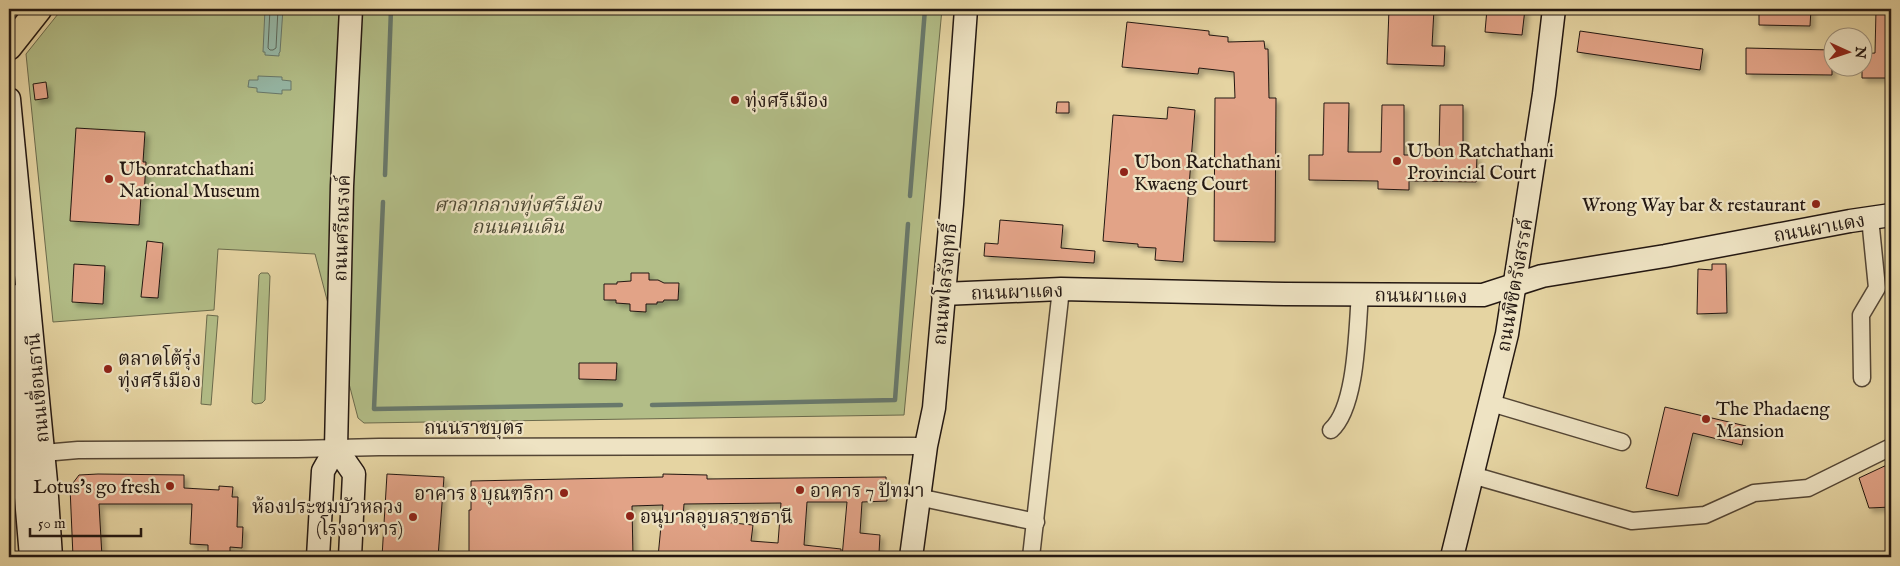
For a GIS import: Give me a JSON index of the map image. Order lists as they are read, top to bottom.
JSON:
{
  "streets": {
    "street": [
      "ถนนผาแดง",
      "ถนนศรีณรงค์",
      "ถนนพโลรังฤทธิ์",
      "ถนนพิชิตรังสรรค์",
      "ถนนเขื่อนธานี",
      "ถนนราชบุตร"
    ]
  },
  "crossings": [
    ["ถนนผาแดง", "ถนนพโลรังฤทธิ์"],
    ["ถนนผาแดง", "ถนนพิชิตรังสรรค์"],
    ["ถนนศรีณรงค์", "ถนนราชบุตร"],
    ["ถนนพโลรังฤทธิ์", "ถนนราชบุตร"],
    ["ถนนเขื่อนธานี", "ถนนราชบุตร"]
  ],
  "parks": ["ศาลากลางทุ่งศรีเมือง ถนนคนเดิน"],
  "places": [
    "ทุ่งศรีเมือง",
    "Ubon Ratchathani Provincial Court",
    "Ubon Ratchathani Kwaeng Court",
    "Ubonratchathani National Museum",
    "Wrong Way bar & restaurant",
    "ตลาดโต้รุ่ง ทุ่งศรีเมือง",
    "The Phadaeng Mansion",
    "Lotus's go fresh",
    "อาคาร 7 ปัทมา",
    "อาคาร 8 บุณฑริกา",
    "อนุบาลอุบลราชธานี",
    "ห้องประชุมบัวหลวง (โรงอาหาร)"
  ],
  "scale_bar": "50 m",
  "north": "right"
}
